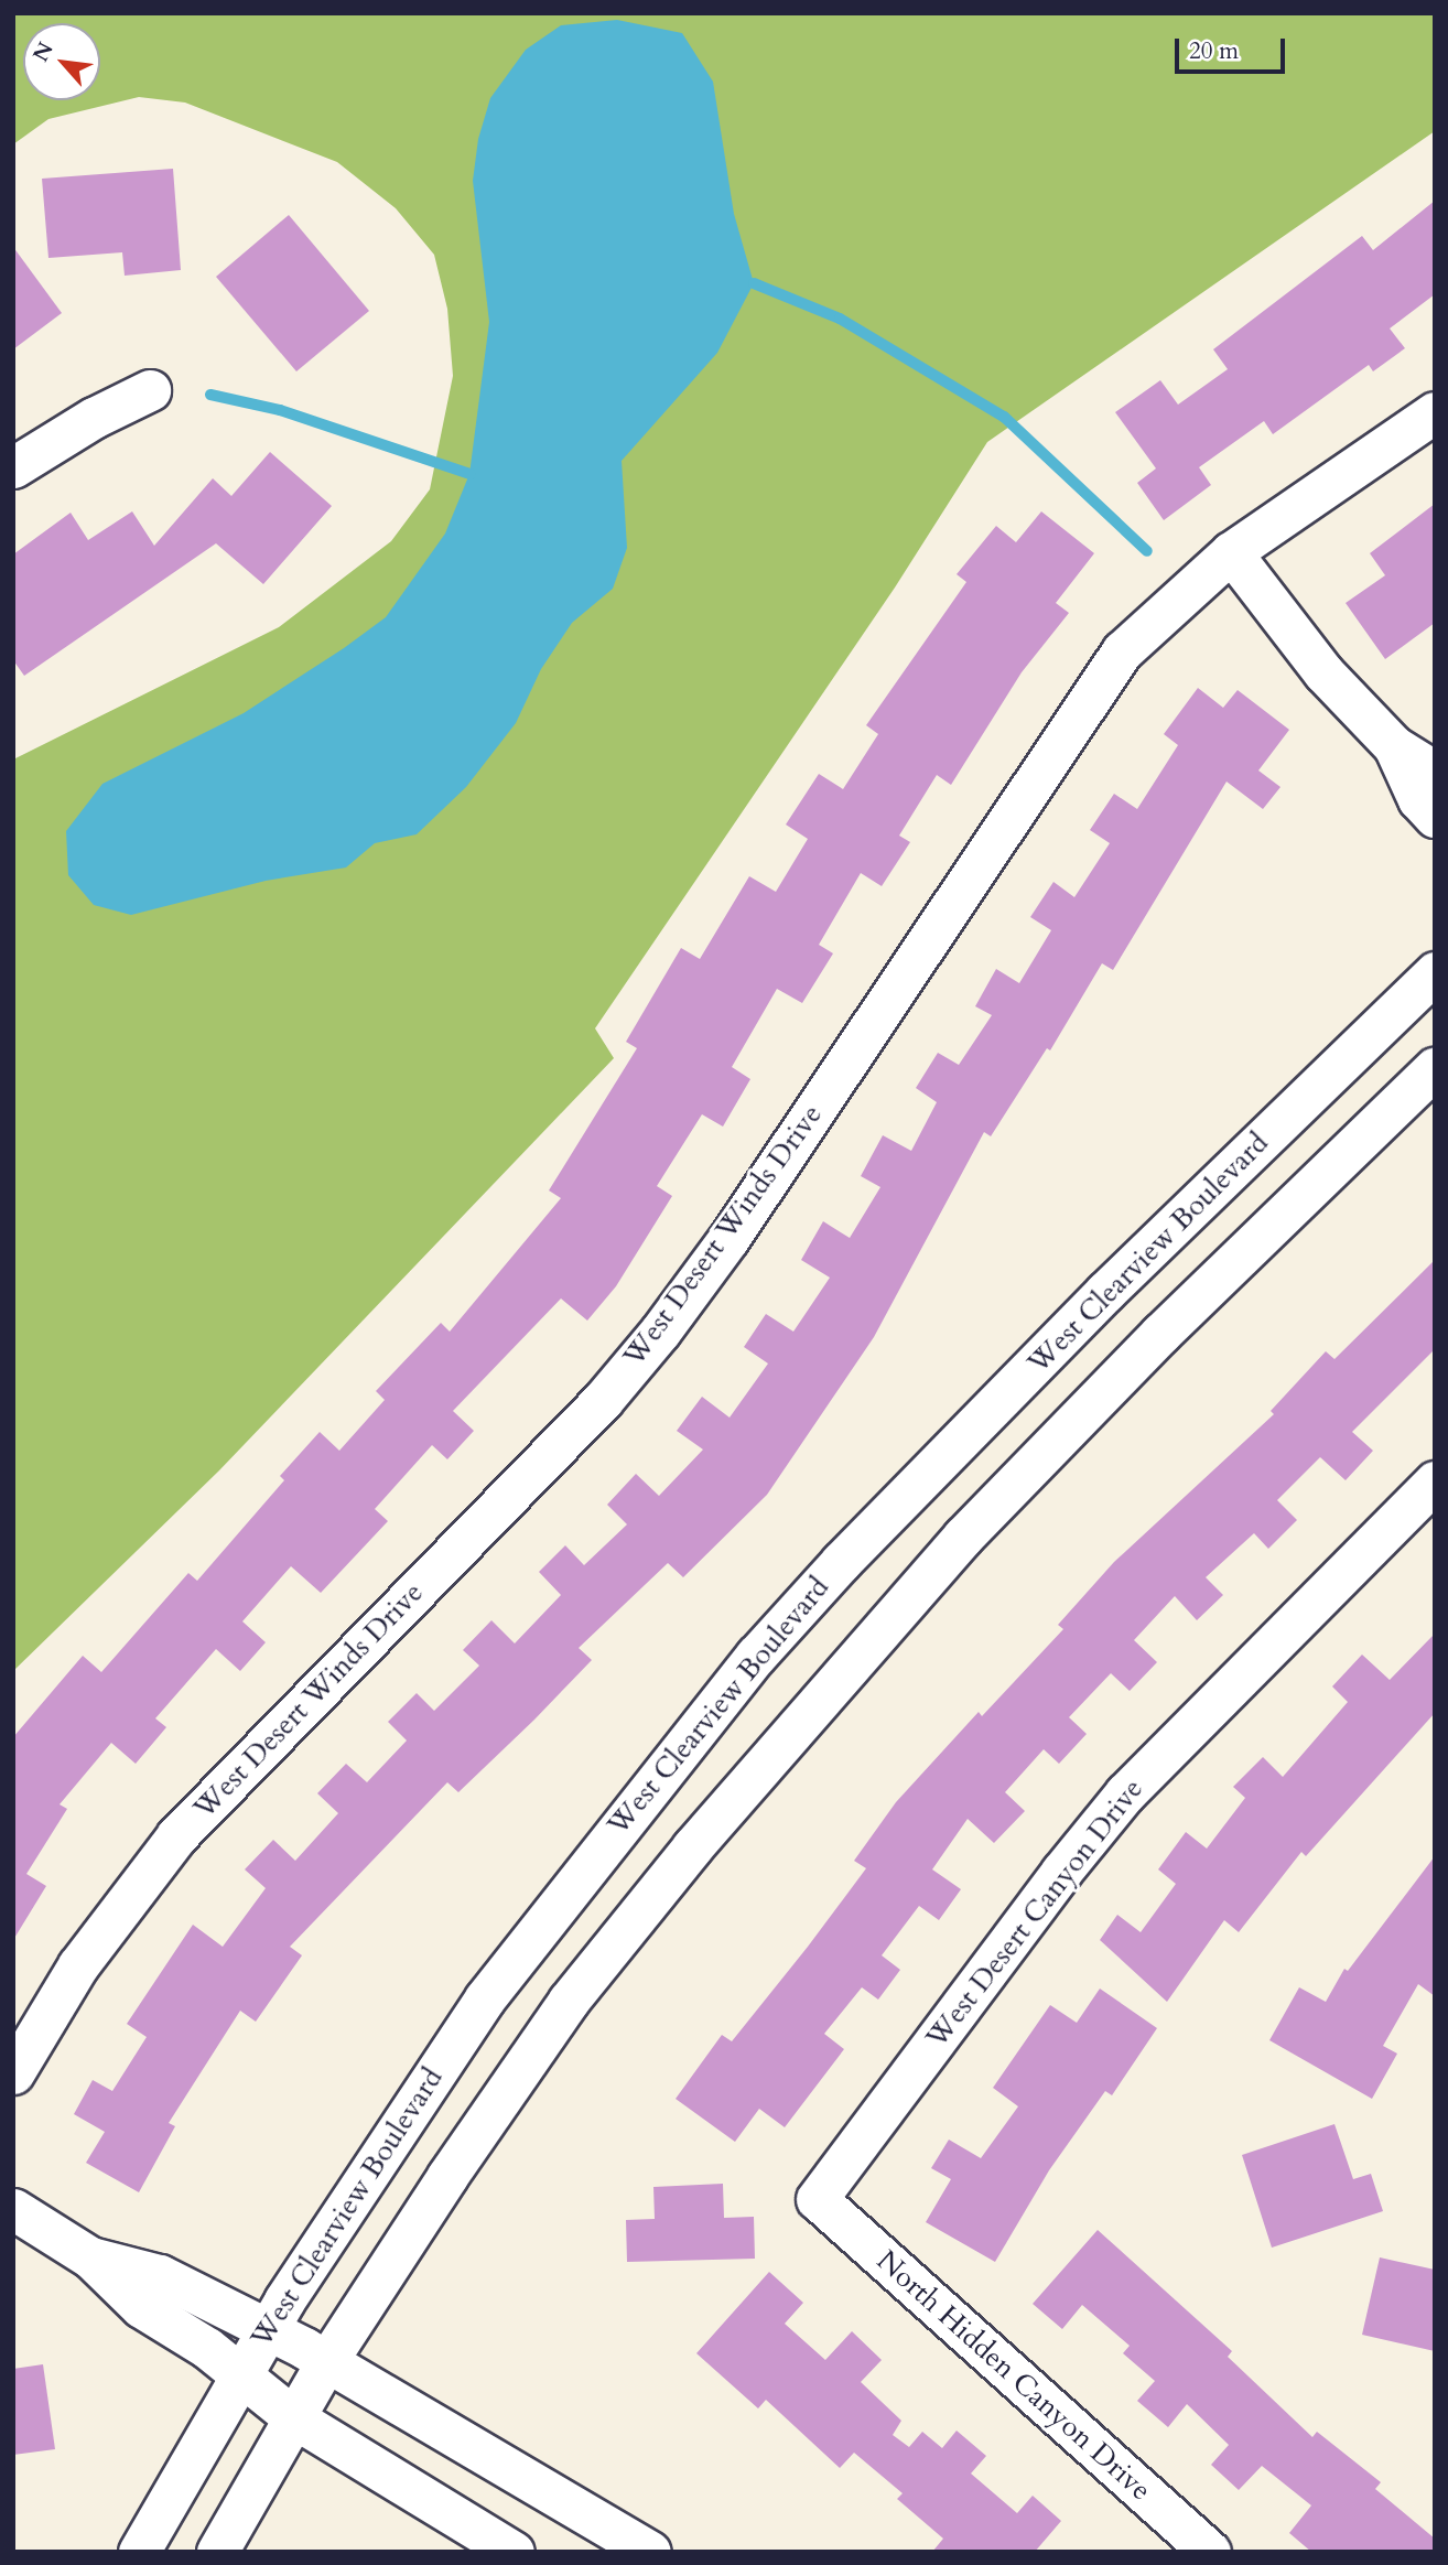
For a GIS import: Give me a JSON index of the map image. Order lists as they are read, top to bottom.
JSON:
{
  "streets": {
    "street": [
      "West Desert Winds Drive",
      "West Clearview Boulevard",
      "West Desert Canyon Drive",
      "North Hidden Canyon Drive"
    ]
  },
  "crossings": [
    ["West Desert Canyon Drive", "North Hidden Canyon Drive"]
  ],
  "scale_bar": "20 m",
  "north": "top left"
}
